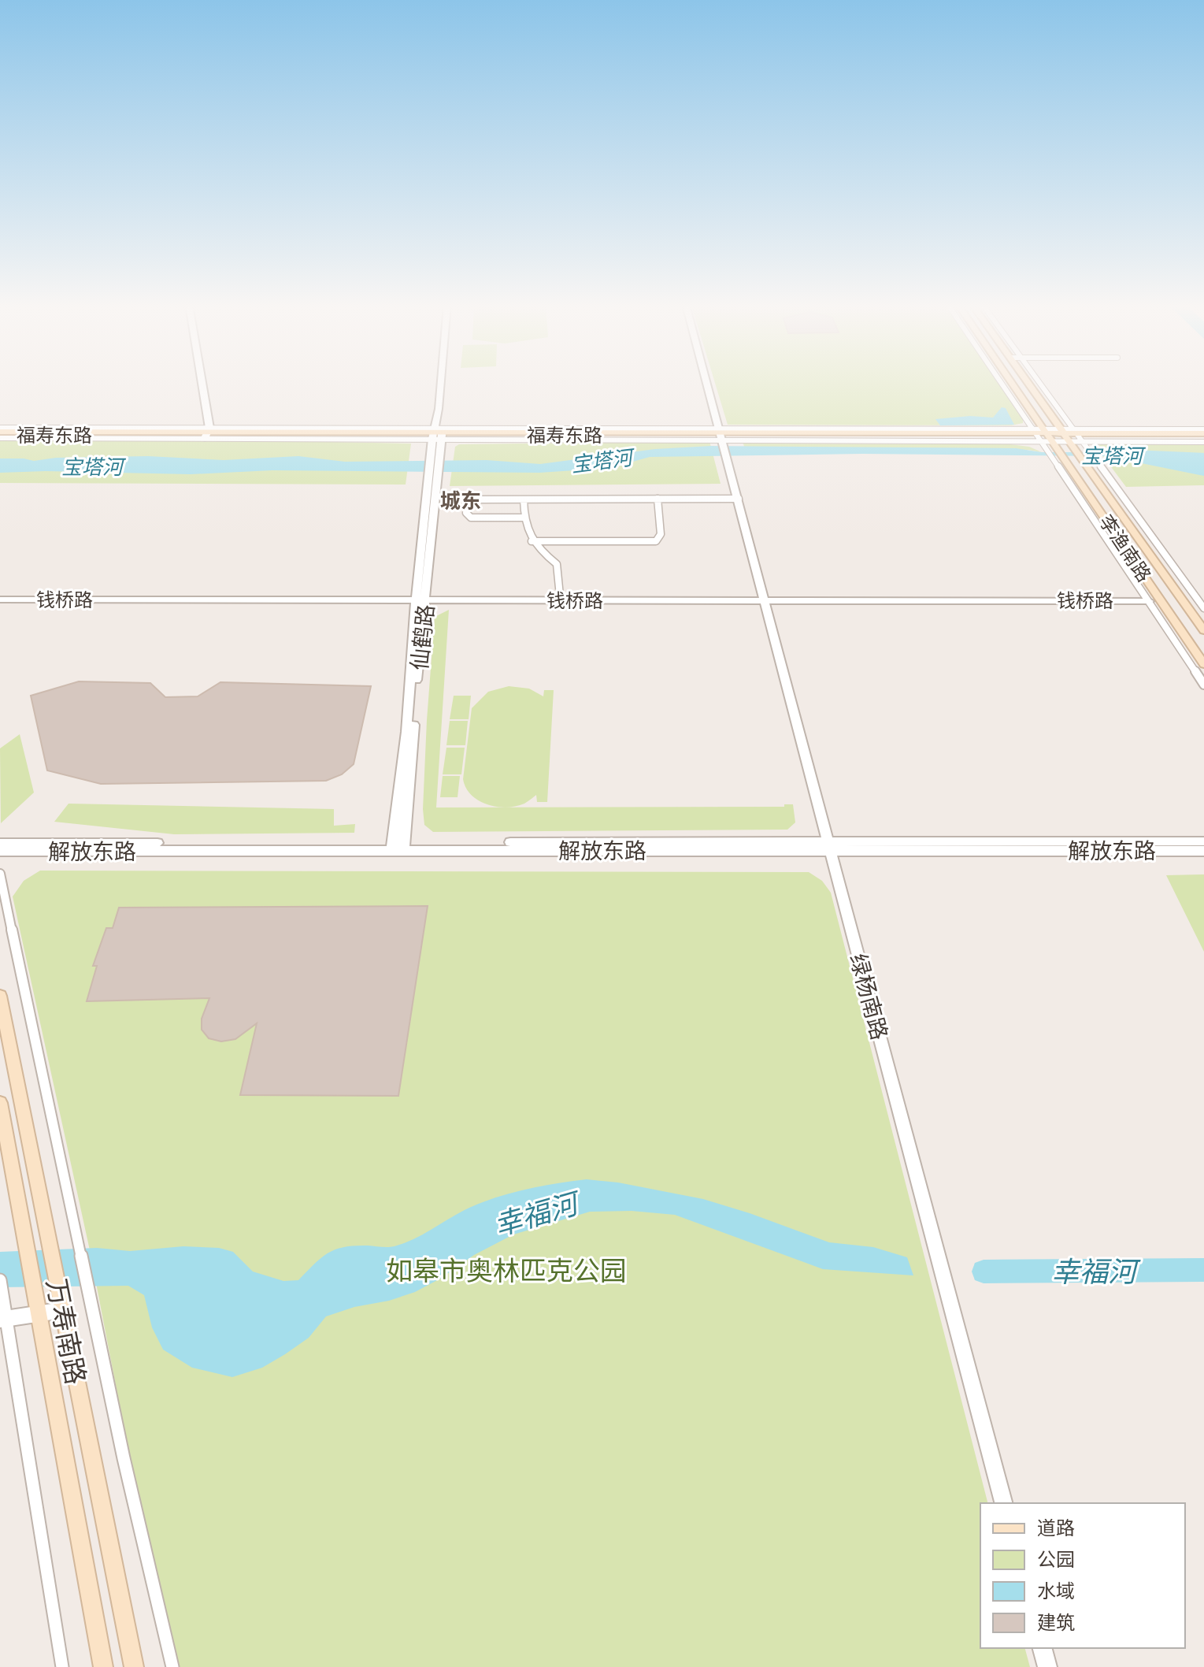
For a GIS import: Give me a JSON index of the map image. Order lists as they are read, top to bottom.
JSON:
{
  "streets": {
    "main road": ["福寿东路", "李渔南路", "万寿南路"],
    "street": [
      "钱桥路",
      "仙鹤路",
      "解放东路",
      "绿杨南路"
    ]
  },
  "crossings": [
    ["福寿东路", "李渔南路"],
    ["福寿东路", "仙鹤路"],
    ["福寿东路", "绿杨南路"],
    ["钱桥路", "仙鹤路"],
    ["钱桥路", "绿杨南路"],
    ["仙鹤路", "解放东路"],
    ["解放东路", "绿杨南路"]
  ],
  "districts": ["城东"],
  "water": ["宝塔河", "幸福河"],
  "parks": ["如皋市奥林匹克公园"],
  "legend": [
    "道路",
    "公园",
    "水域",
    "建筑"
  ]
}
